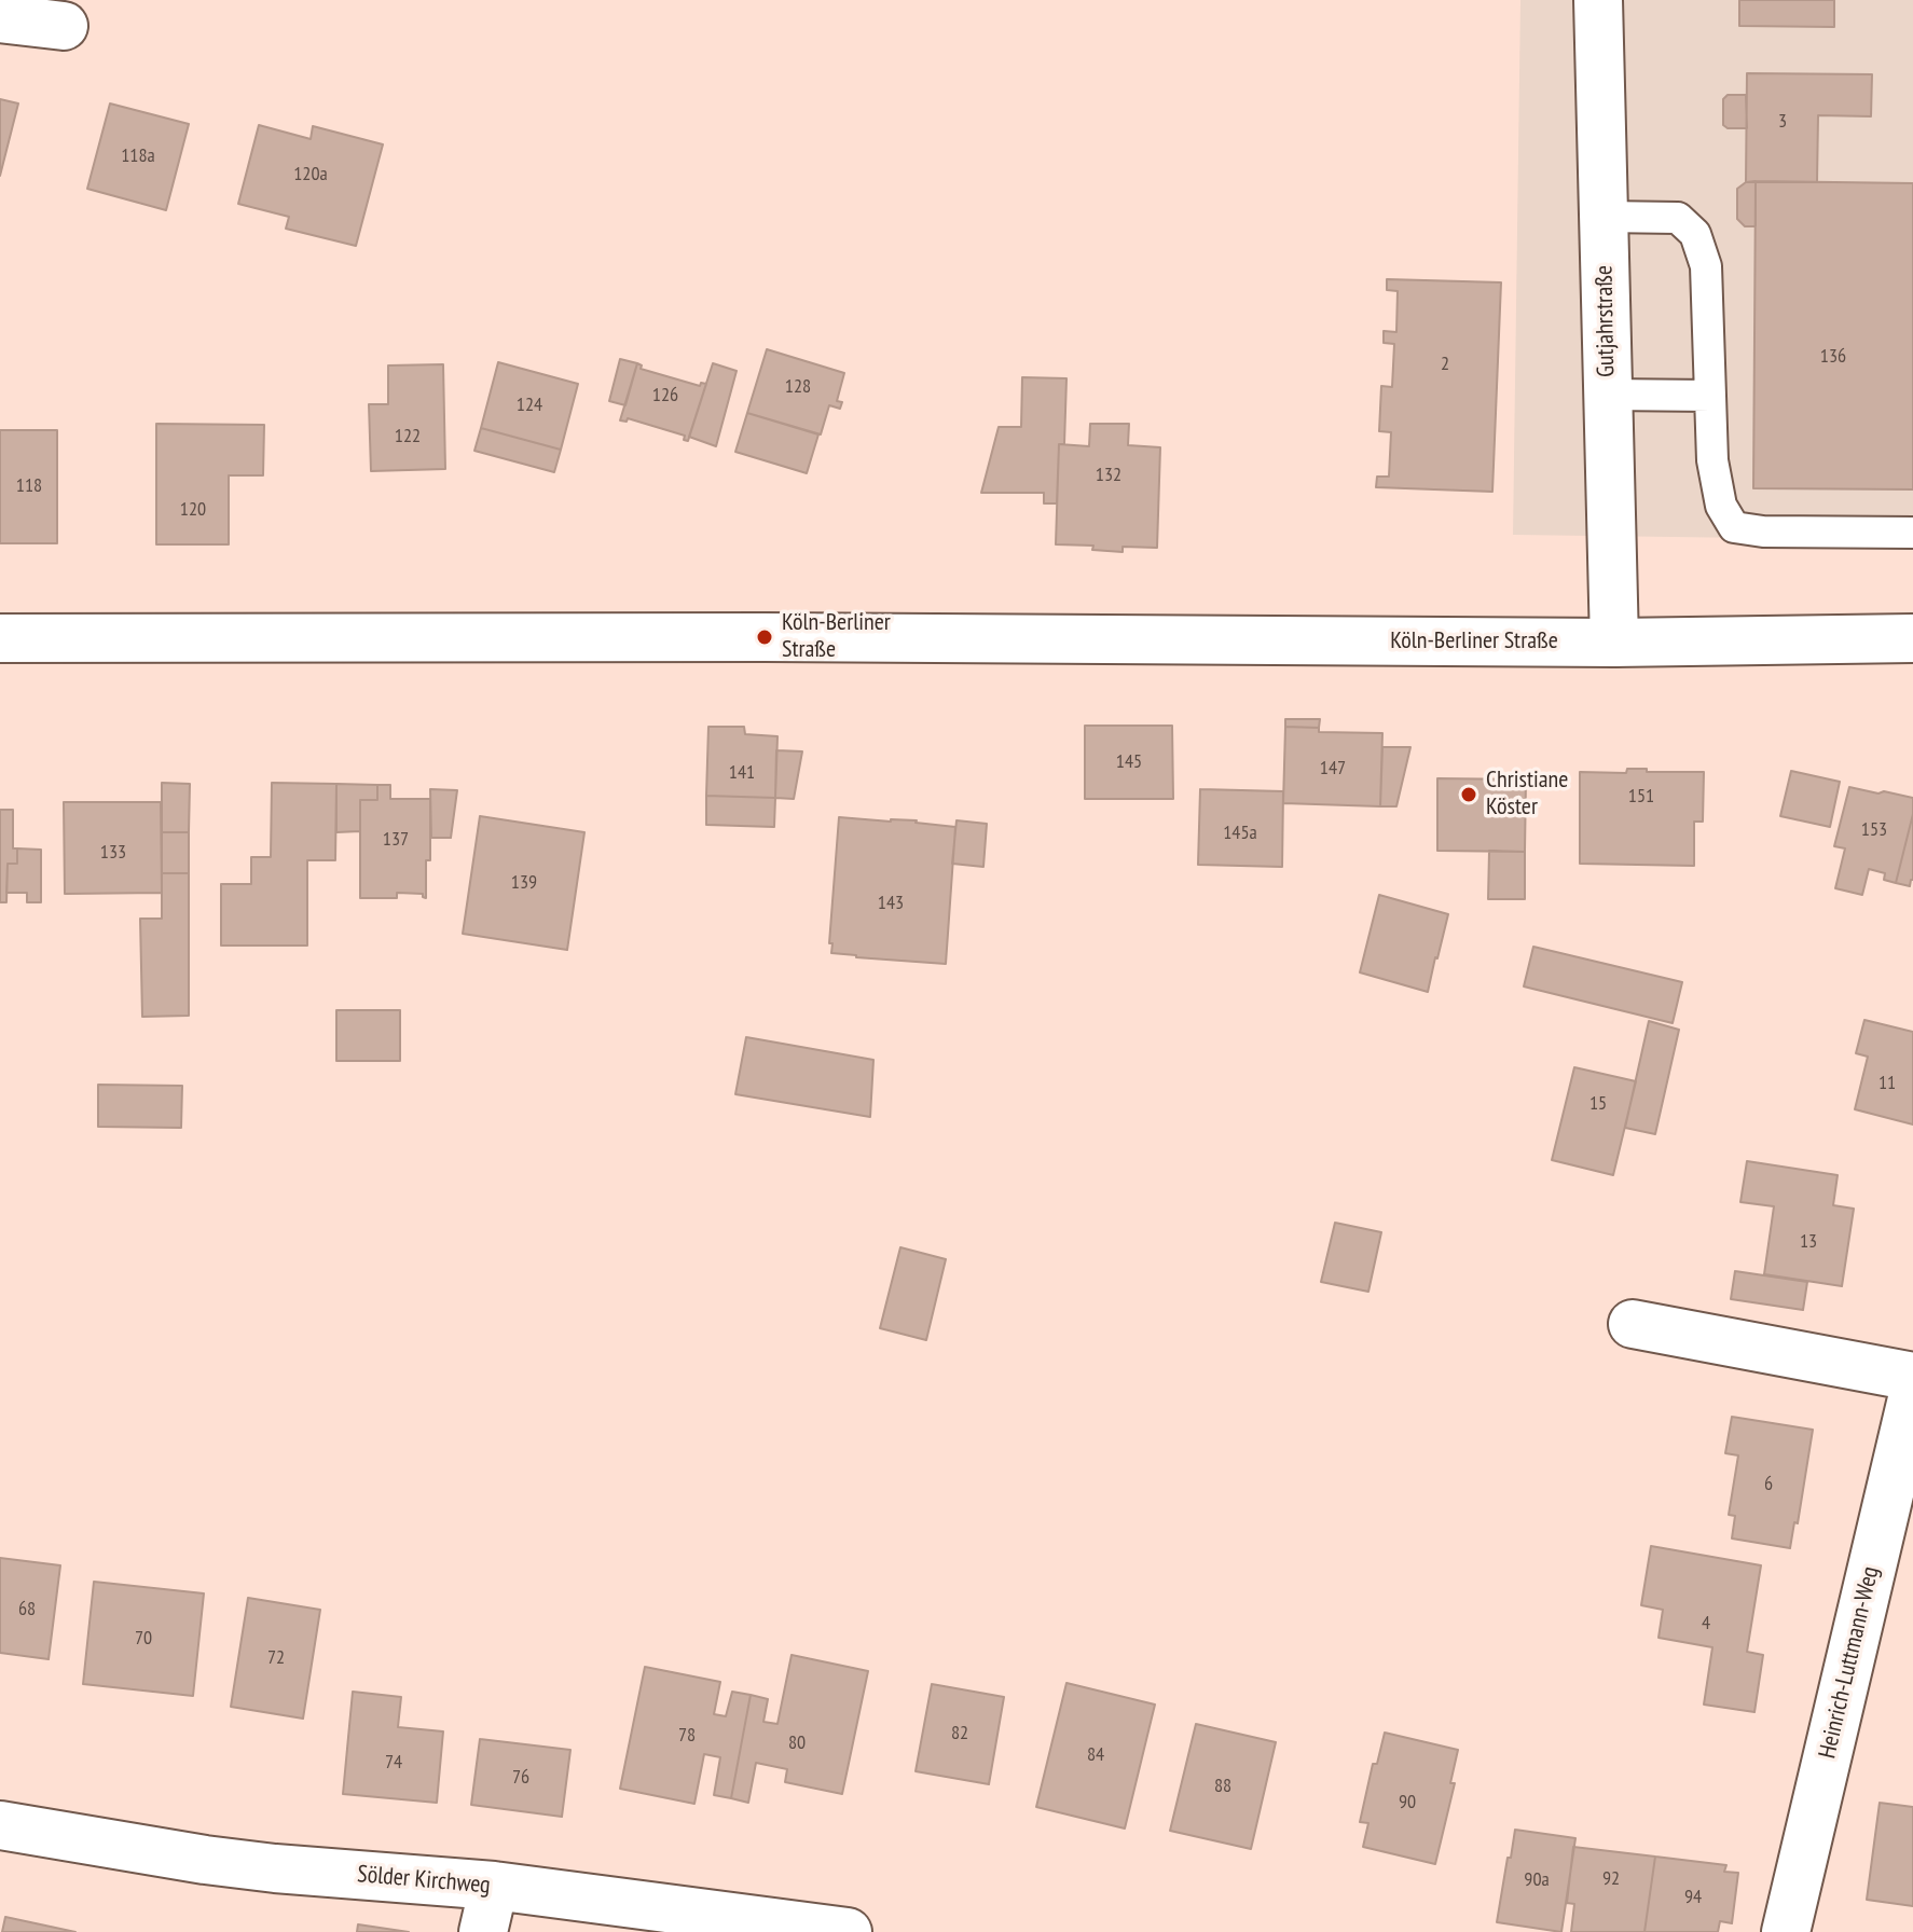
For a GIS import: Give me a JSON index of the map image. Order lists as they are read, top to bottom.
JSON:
{
  "streets": {
    "street": [
      "Gutjahrstraße",
      "Köln-Berliner Straße",
      "Heinrich-Luttmann-Weg",
      "Sölder Kirchweg"
    ]
  },
  "crossings": [
    ["Gutjahrstraße", "Köln-Berliner Straße"]
  ],
  "places": ["Köln-Berliner Straße", "Christiane Köster"],
  "house_numbers": [
    "3",
    "118a",
    "120a",
    "136",
    "2",
    "128",
    "126",
    "124",
    "122",
    "132",
    "118",
    "120",
    "145",
    "147",
    "141",
    "151",
    "153",
    "145a",
    "137",
    "133",
    "139",
    "143",
    "11",
    "15",
    "13",
    "6",
    "68",
    "4",
    "70",
    "72",
    "82",
    "78",
    "80",
    "84",
    "74",
    "76",
    "88",
    "90",
    "92",
    "90a",
    "94"
  ]
}
